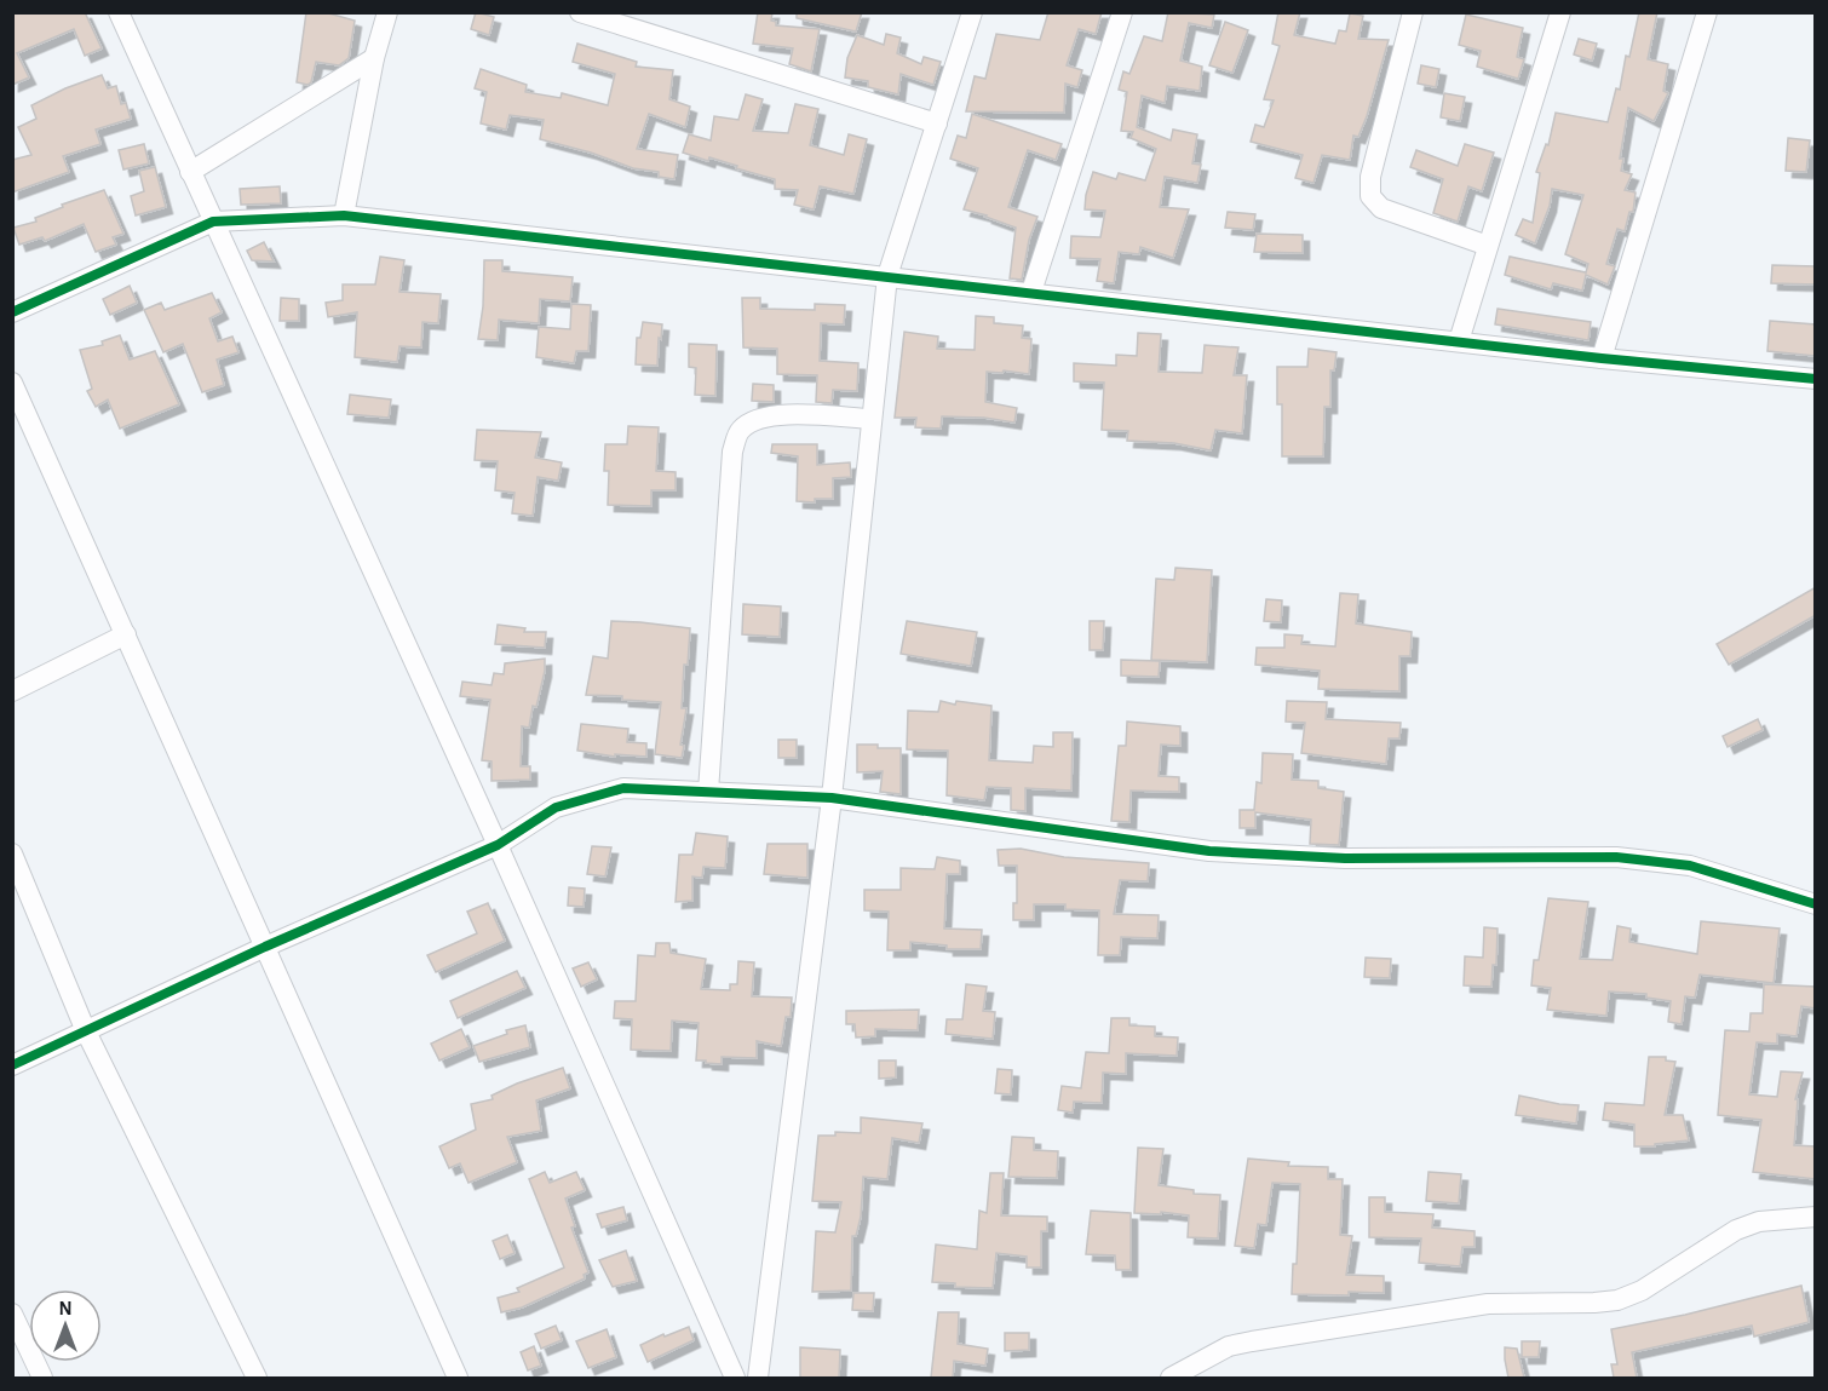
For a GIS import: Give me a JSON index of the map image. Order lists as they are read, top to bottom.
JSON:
{
  "north": "top"
}
